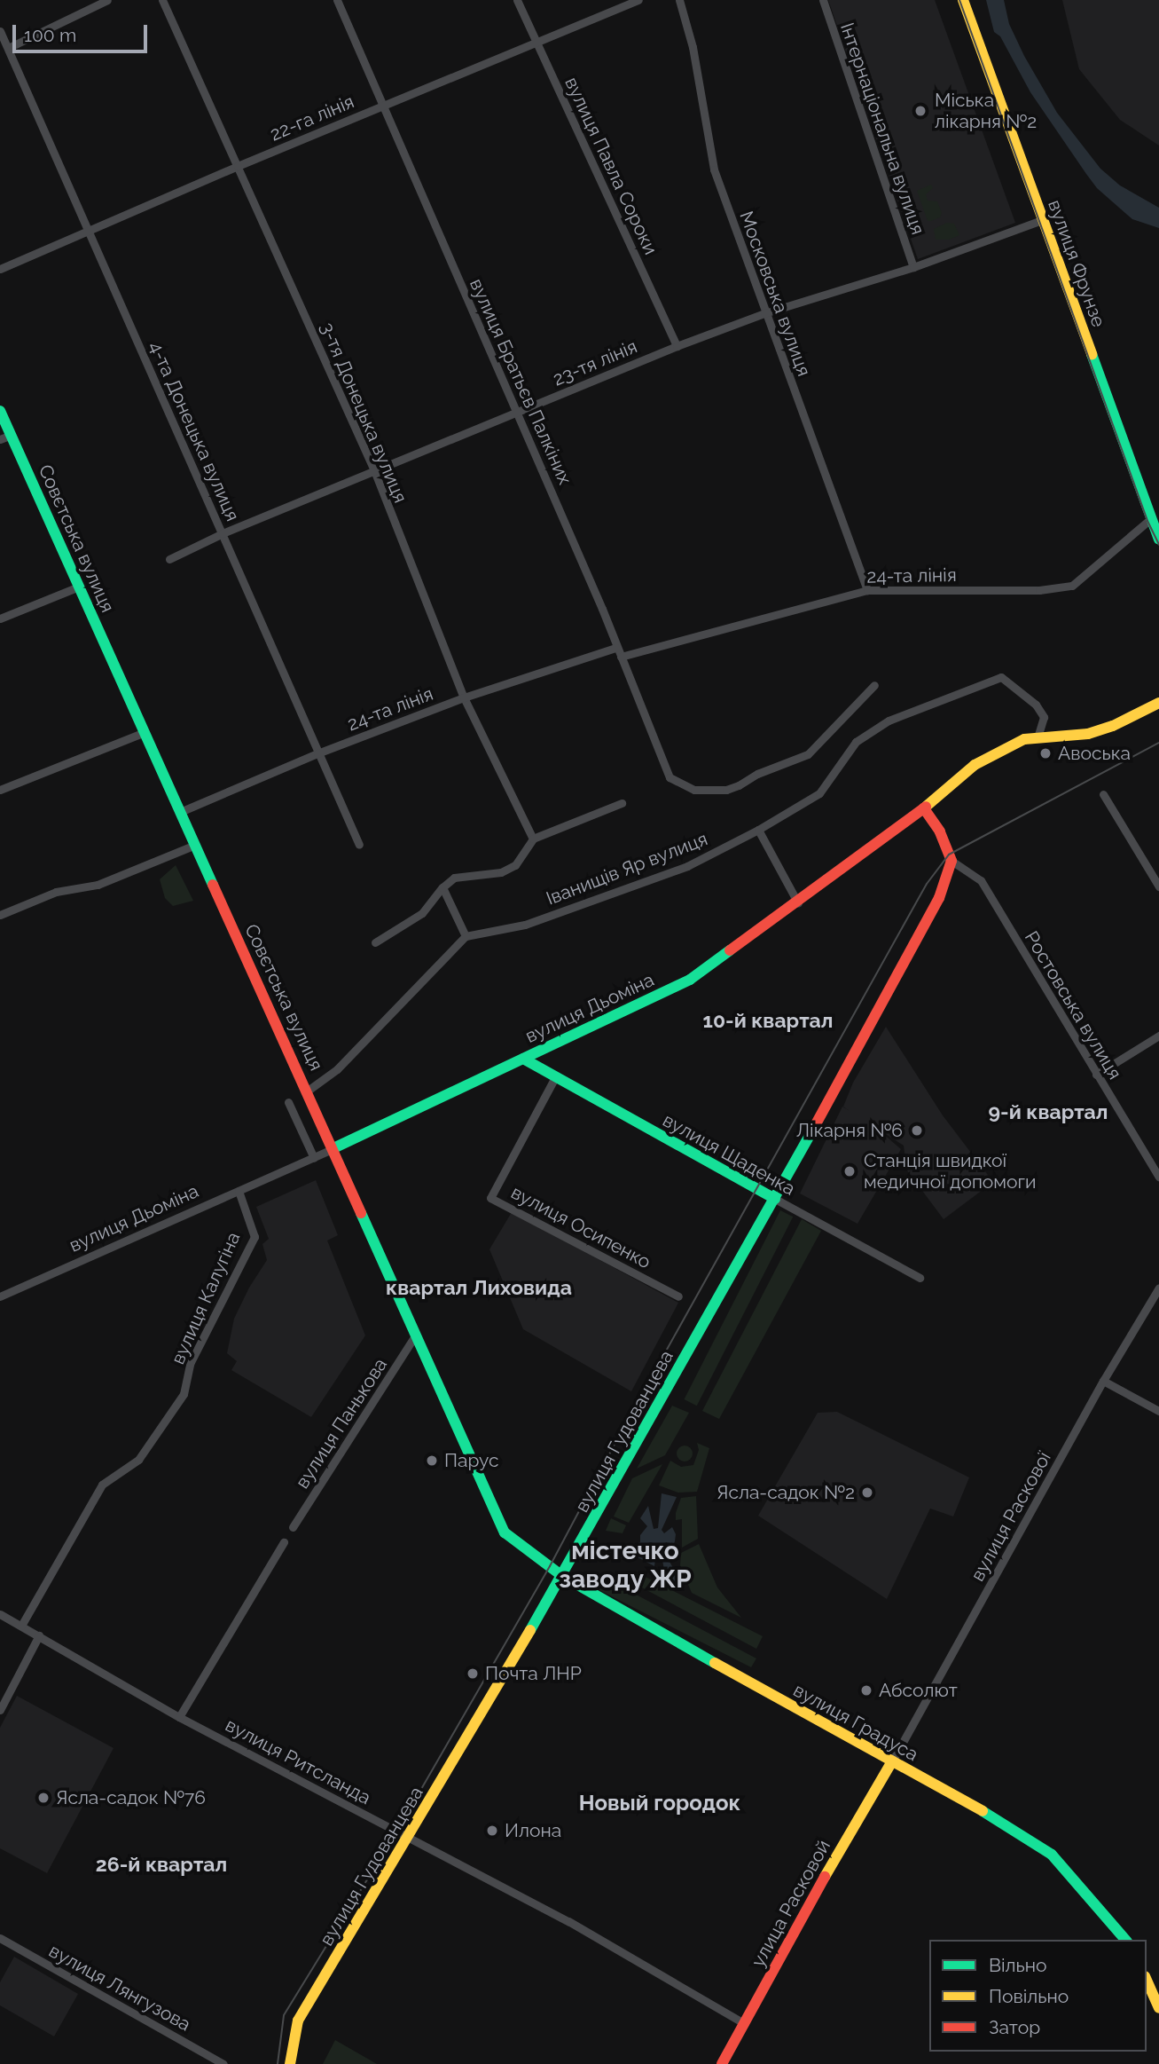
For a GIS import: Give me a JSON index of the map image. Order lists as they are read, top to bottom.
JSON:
{
  "streets": {
    "street": [
      "22-га лінія",
      "Інтернаціональна вулиця",
      "вулиця Павла Сороки",
      "вулиця Фрунзе",
      "Московська вулиця",
      "23-тя лінія",
      "вулиця Братьєв Палкіних",
      "3-тя Донецька вулиця",
      "4-та Донецька вулиця",
      "Совєтська вулиця",
      "24-та лінія",
      "Іванищів Яр вулиця",
      "Ростовська вулиця",
      "вулиця Дьоміна",
      "вулиця Щаденка",
      "вулиця Осипенко",
      "вулиця Калугіна",
      "вулиця Панькова",
      "вулиця Гудованцева",
      "вулиця Раскової",
      "вулиця Градуса",
      "вулиця Ритсланда",
      "улица Расковой",
      "вулиця Лянгузова"
    ]
  },
  "crossings": [
    ["22-га лінія", "вулиця Павла Сороки"],
    ["22-га лінія", "вулиця Братьєв Палкіних"],
    ["22-га лінія", "3-тя Донецька вулиця"],
    ["22-га лінія", "4-та Донецька вулиця"],
    ["Інтернаціональна вулиця", "23-тя лінія"],
    ["вулиця Павла Сороки", "23-тя лінія"],
    ["вулиця Фрунзе", "23-тя лінія"],
    ["вулиця Фрунзе", "24-та лінія"],
    ["Московська вулиця", "23-тя лінія"],
    ["Московська вулиця", "24-та лінія"],
    ["23-тя лінія", "вулиця Братьєв Палкіних"],
    ["23-тя лінія", "3-тя Донецька вулиця"],
    ["23-тя лінія", "4-та Донецька вулиця"],
    ["вулиця Братьєв Палкіних", "24-та лінія"],
    ["3-тя Донецька вулиця", "24-та лінія"],
    ["4-та Донецька вулиця", "24-та лінія"],
    ["Совєтська вулиця", "24-та лінія"],
    ["Совєтська вулиця", "вулиця Дьоміна"],
    ["Совєтська вулиця", "вулиця Панькова"],
    ["Совєтська вулиця", "вулиця Гудованцева"],
    ["Совєтська вулиця", "вулиця Градуса"],
    ["Іванищів Яр вулиця", "вулиця Дьоміна"],
    ["Ростовська вулиця", "вулиця Гудованцева"],
    ["вулиця Дьоміна", "вулиця Щаденка"],
    ["вулиця Дьоміна", "вулиця Калугіна"],
    ["вулиця Щаденка", "вулиця Осипенко"],
    ["вулиця Щаденка", "вулиця Гудованцева"],
    ["вулиця Калугіна", "вулиця Ритсланда"],
    ["вулиця Гудованцева", "вулиця Градуса"],
    ["вулиця Гудованцева", "вулиця Ритсланда"],
    ["вулиця Раскової", "вулиця Градуса"],
    ["вулиця Раскової", "улица Расковой"],
    ["вулиця Градуса", "улица Расковой"],
    ["вулиця Ритсланда", "улица Расковой"]
  ],
  "districts": [
    "10-й квартал",
    "9-й квартал",
    "квартал Лиховида",
    "містечко заводу ЖР",
    "Новый городок",
    "26-й квартал"
  ],
  "places": [
    "Міська лікарня №2",
    "Авоська",
    "Лікарня №6",
    "Станція швидкої медичної допомоги",
    "Парус",
    "Ясла-садок №2",
    "Почта ЛНР",
    "Абсолют",
    "Ясла-садок №76",
    "Илона"
  ],
  "legend": ["Вільно", "Повільно", "Затор"],
  "scale_bar": "100 m"
}
